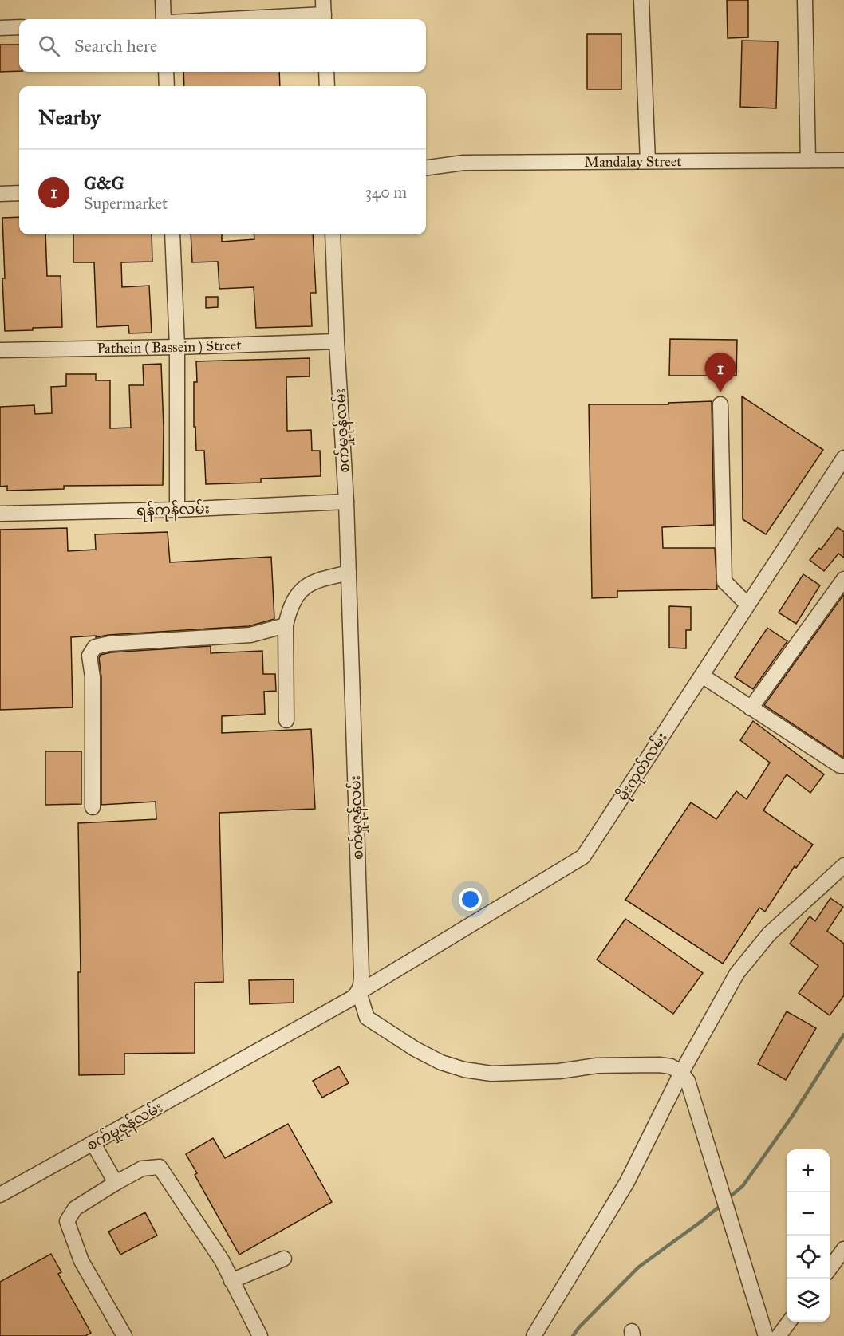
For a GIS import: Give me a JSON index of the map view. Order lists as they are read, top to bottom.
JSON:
{
  "streets": {
    "street": [
      "Mandalay Street",
      "Pathein ( Bassein ) Street",
      "စက်မှုဇုန်လမ်း",
      "ရန်ကုန်လမ်း",
      "မိုးကုတ်လမ်း"
    ]
  },
  "crossings": [
    ["Pathein ( Bassein ) Street", "စက်မှုဇုန်လမ်း"],
    ["စက်မှုဇုန်လမ်း", "ရန်ကုန်လမ်း"],
    ["စက်မှုဇုန်လမ်း", "မိုးကုတ်လမ်း"]
  ],
  "page": {
    "search": "Search here",
    "heading": "Nearby",
    "list": [
      {
        "mark": "1",
        "name": "G&G",
        "note": "Supermarket",
        "value": "340 m"
      }
    ],
    "pins": "1",
    "map_buttons": ["+", "−"]
  }
}
